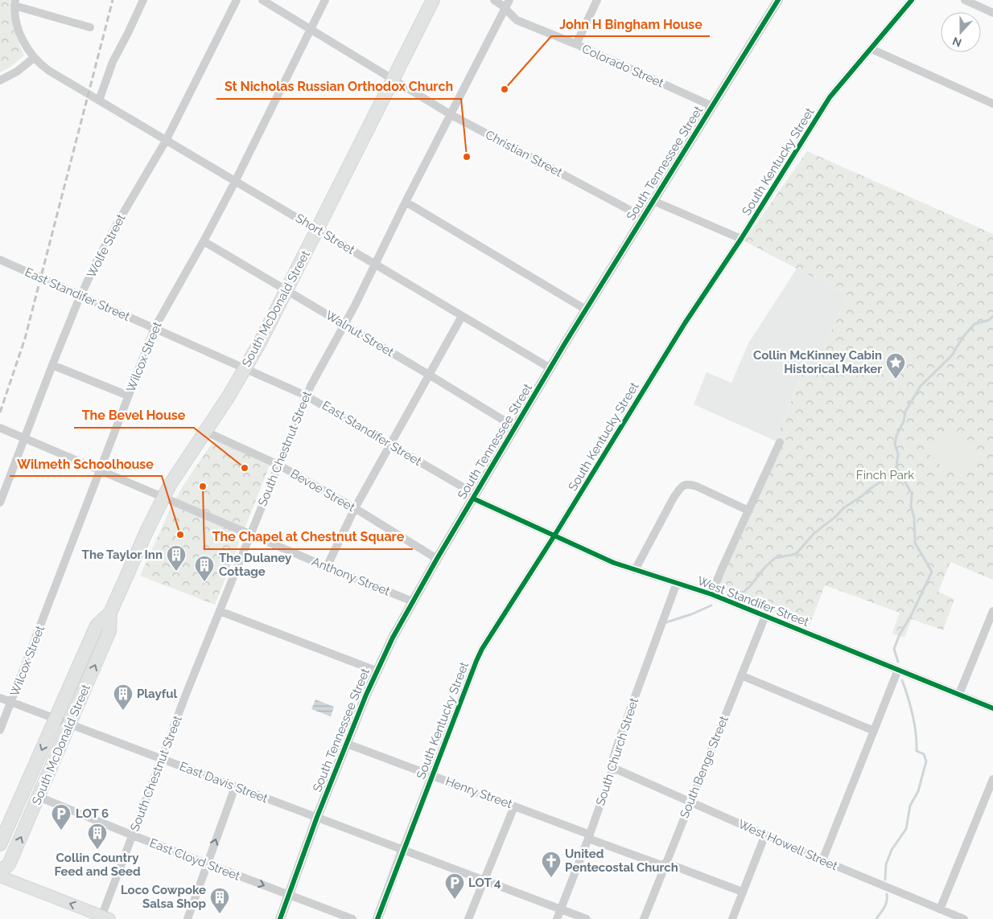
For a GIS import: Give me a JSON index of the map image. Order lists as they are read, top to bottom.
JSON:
{
  "streets": {
    "main road": ["South McDonald Street"],
    "street": [
      "Colorado Street",
      "Christian Street",
      "South Kentucky Street",
      "South Tennessee Street",
      "Short Street",
      "Wolfe Street",
      "East Standifer Street",
      "Walnut Street",
      "Wilcox Street",
      "South Chestnut Street",
      "Bevoe Street",
      "Anthony Street",
      "West Standifer Street",
      "South Church Street",
      "South Benge Street",
      "East Davis Street",
      "Henry Street",
      "West Howell Street",
      "East Cloyd Street"
    ]
  },
  "crossings": [
    ["Colorado Street", "South Tennessee Street"],
    ["Colorado Street", "South Chestnut Street"],
    ["Christian Street", "South Tennessee Street"],
    ["Christian Street", "South McDonald Street"],
    ["Christian Street", "Wilcox Street"],
    ["Christian Street", "South Chestnut Street"],
    ["South Kentucky Street", "West Standifer Street"],
    ["South Kentucky Street", "East Davis Street"],
    ["South Kentucky Street", "Henry Street"],
    ["South Tennessee Street", "Short Street"],
    ["South Tennessee Street", "East Standifer Street"],
    ["South Tennessee Street", "Walnut Street"],
    ["South Tennessee Street", "Bevoe Street"],
    ["South Tennessee Street", "Anthony Street"],
    ["South Tennessee Street", "West Standifer Street"],
    ["South Tennessee Street", "East Davis Street"],
    ["South Tennessee Street", "Henry Street"],
    ["South Tennessee Street", "East Cloyd Street"],
    ["Short Street", "Wolfe Street"],
    ["Short Street", "South McDonald Street"],
    ["Short Street", "Wilcox Street"],
    ["Short Street", "South Chestnut Street"],
    ["Wolfe Street", "East Standifer Street"],
    ["Wolfe Street", "Anthony Street"],
    ["East Standifer Street", "South McDonald Street"],
    ["East Standifer Street", "Wilcox Street"],
    ["East Standifer Street", "South Chestnut Street"],
    ["East Standifer Street", "West Standifer Street"],
    ["South McDonald Street", "Walnut Street"],
    ["South McDonald Street", "Bevoe Street"],
    ["South McDonald Street", "Anthony Street"],
    ["South McDonald Street", "East Davis Street"],
    ["South McDonald Street", "East Cloyd Street"],
    ["Walnut Street", "Wilcox Street"],
    ["Walnut Street", "South Chestnut Street"],
    ["Wilcox Street", "Anthony Street"],
    ["Wilcox Street", "East Davis Street"],
    ["South Chestnut Street", "Bevoe Street"],
    ["South Chestnut Street", "Anthony Street"],
    ["South Chestnut Street", "East Davis Street"],
    ["South Chestnut Street", "East Cloyd Street"],
    ["West Standifer Street", "South Church Street"],
    ["West Standifer Street", "South Benge Street"],
    ["South Church Street", "East Davis Street"],
    ["South Church Street", "Henry Street"],
    ["South Church Street", "West Howell Street"],
    ["South Benge Street", "West Howell Street"]
  ],
  "parks": ["Finch Park"],
  "places": {
    "other": [
      "John H Bingham House",
      "St Nicholas Russian Orthodox Church",
      "The Bevel House",
      "The Chapel at Chestnut Square",
      "Wilmeth Schoolhouse"
    ],
    "place": ["Collin McKinney Cabin Historical Marker"],
    "building": [
      "The Taylor Inn",
      "The Dulaney Cottage",
      "Playful",
      "Collin Country Feed and Seed",
      "Loco Cowpoke Salsa Shop"
    ],
    "parking": ["LOT 6", "LOT 4"],
    "church": ["United Pentecostal Church"]
  },
  "north": "bottom"
}
